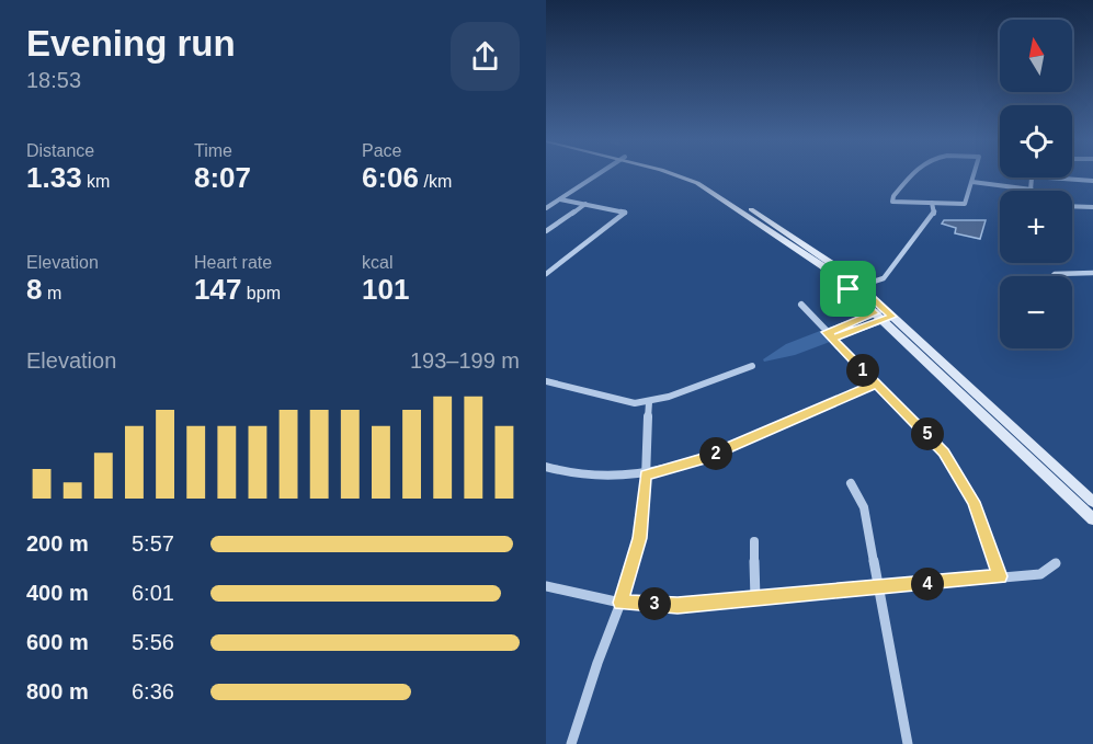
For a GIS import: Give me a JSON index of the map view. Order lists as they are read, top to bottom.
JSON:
{
  "north": "top",
  "page": {
    "heading": ["Evening run", "18:53"],
    "map_buttons": ["+", "−"],
    "stats": [
      ["Distance", "1.33 km"],
      ["Time", "8:07"],
      ["Pace", "6:06 /km"],
      ["Elevation", "8 m"],
      ["Heart rate", "147 bpm"],
      ["kcal", "101"]
    ],
    "chart": ["Elevation", "193–199 m"],
    "pins": [
      "1",
      "5",
      "2",
      "4",
      "3"
    ],
    "list": [
      {
        "name": "200 m",
        "note": "5:57"
      },
      {
        "name": "400 m",
        "note": "6:01"
      },
      {
        "name": "600 m",
        "note": "5:56"
      },
      {
        "name": "800 m",
        "note": "6:36"
      }
    ]
  }
}
